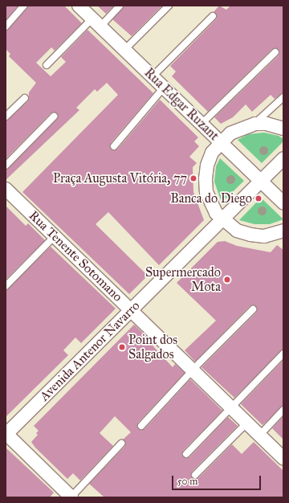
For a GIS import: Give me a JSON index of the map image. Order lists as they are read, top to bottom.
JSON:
{
  "streets": {
    "street": ["Rua Edgar Ruzant", "Rua Tenente Sotomano", "Avenida Antenor Navarro"]
  },
  "crossings": [
    ["Rua Edgar Ruzant", "Avenida Antenor Navarro"],
    ["Rua Tenente Sotomano", "Avenida Antenor Navarro"]
  ],
  "places": [
    "Praça Augusta Vitória, 77",
    "Banca do Diego",
    "Supermercado Mota",
    "Point dos Salgados"
  ],
  "scale_bar": "50 m"
}
